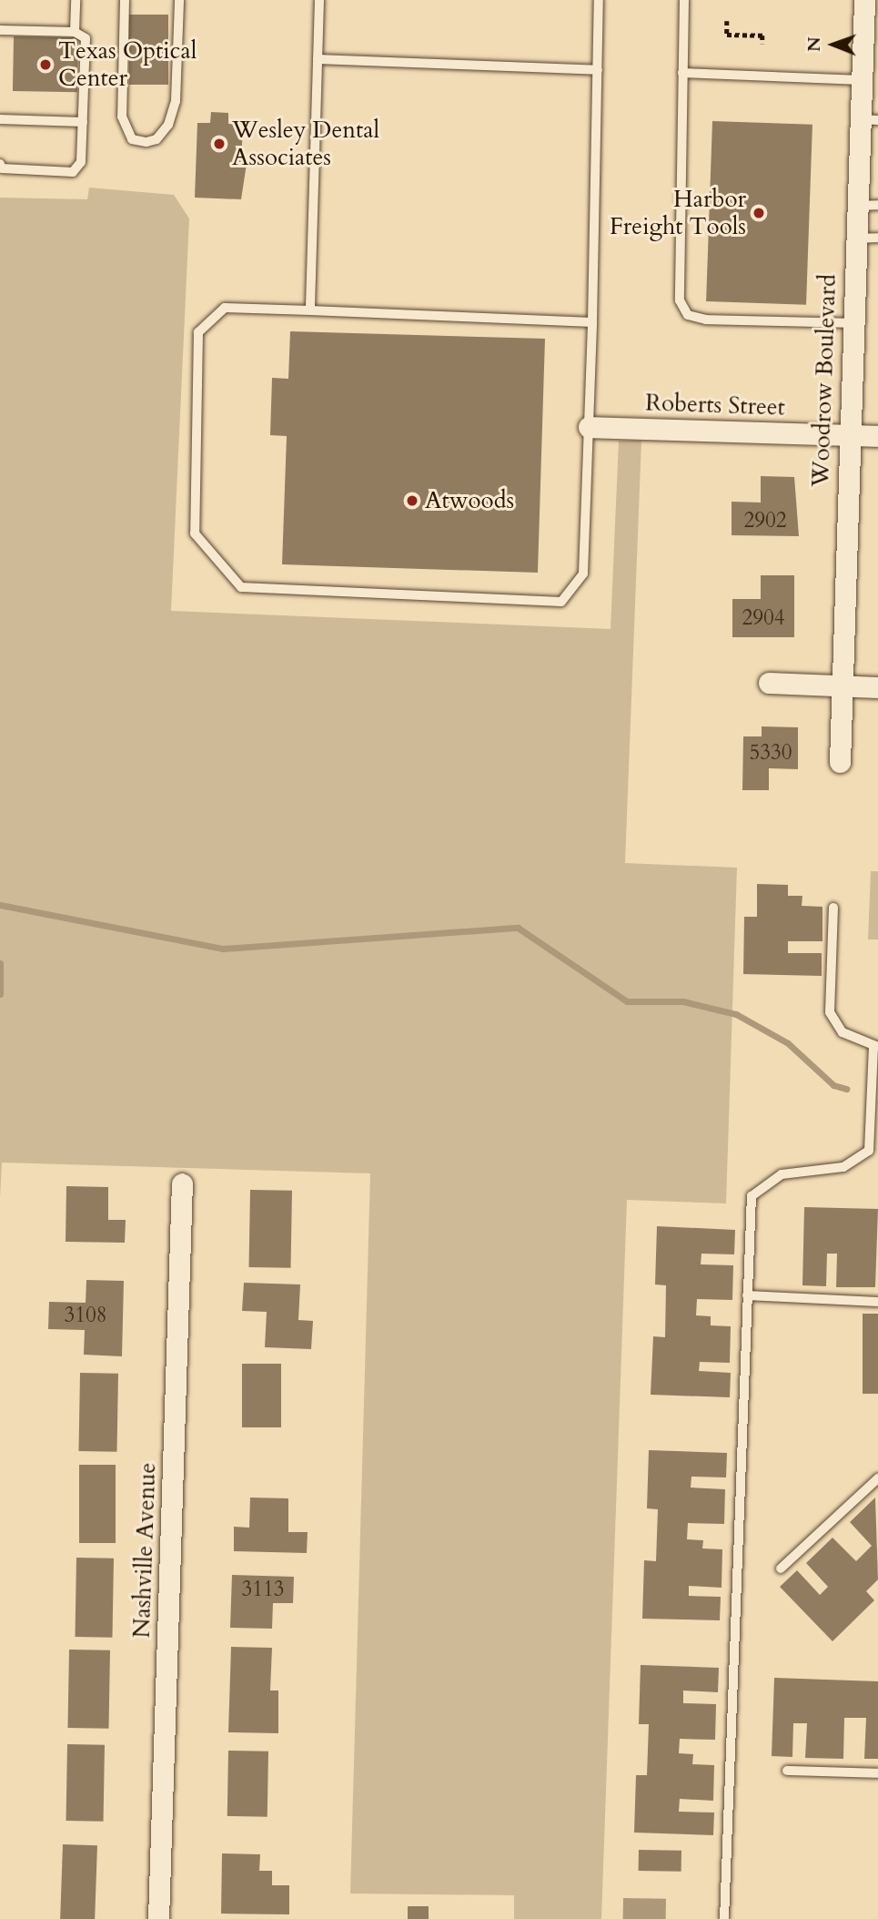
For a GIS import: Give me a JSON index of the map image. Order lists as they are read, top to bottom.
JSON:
{
  "streets": {
    "street": ["Woodrow Boulevard", "Roberts Street", "Nashville Avenue"]
  },
  "crossings": [
    ["Woodrow Boulevard", "Roberts Street"]
  ],
  "places": [
    "Texas Optical Center",
    "Wesley Dental Associates",
    "Harbor Freight Tools",
    "Atwoods"
  ],
  "house_numbers": [
    "2902",
    "2904",
    "5330",
    "3108",
    "3113"
  ],
  "north": "left"
}
